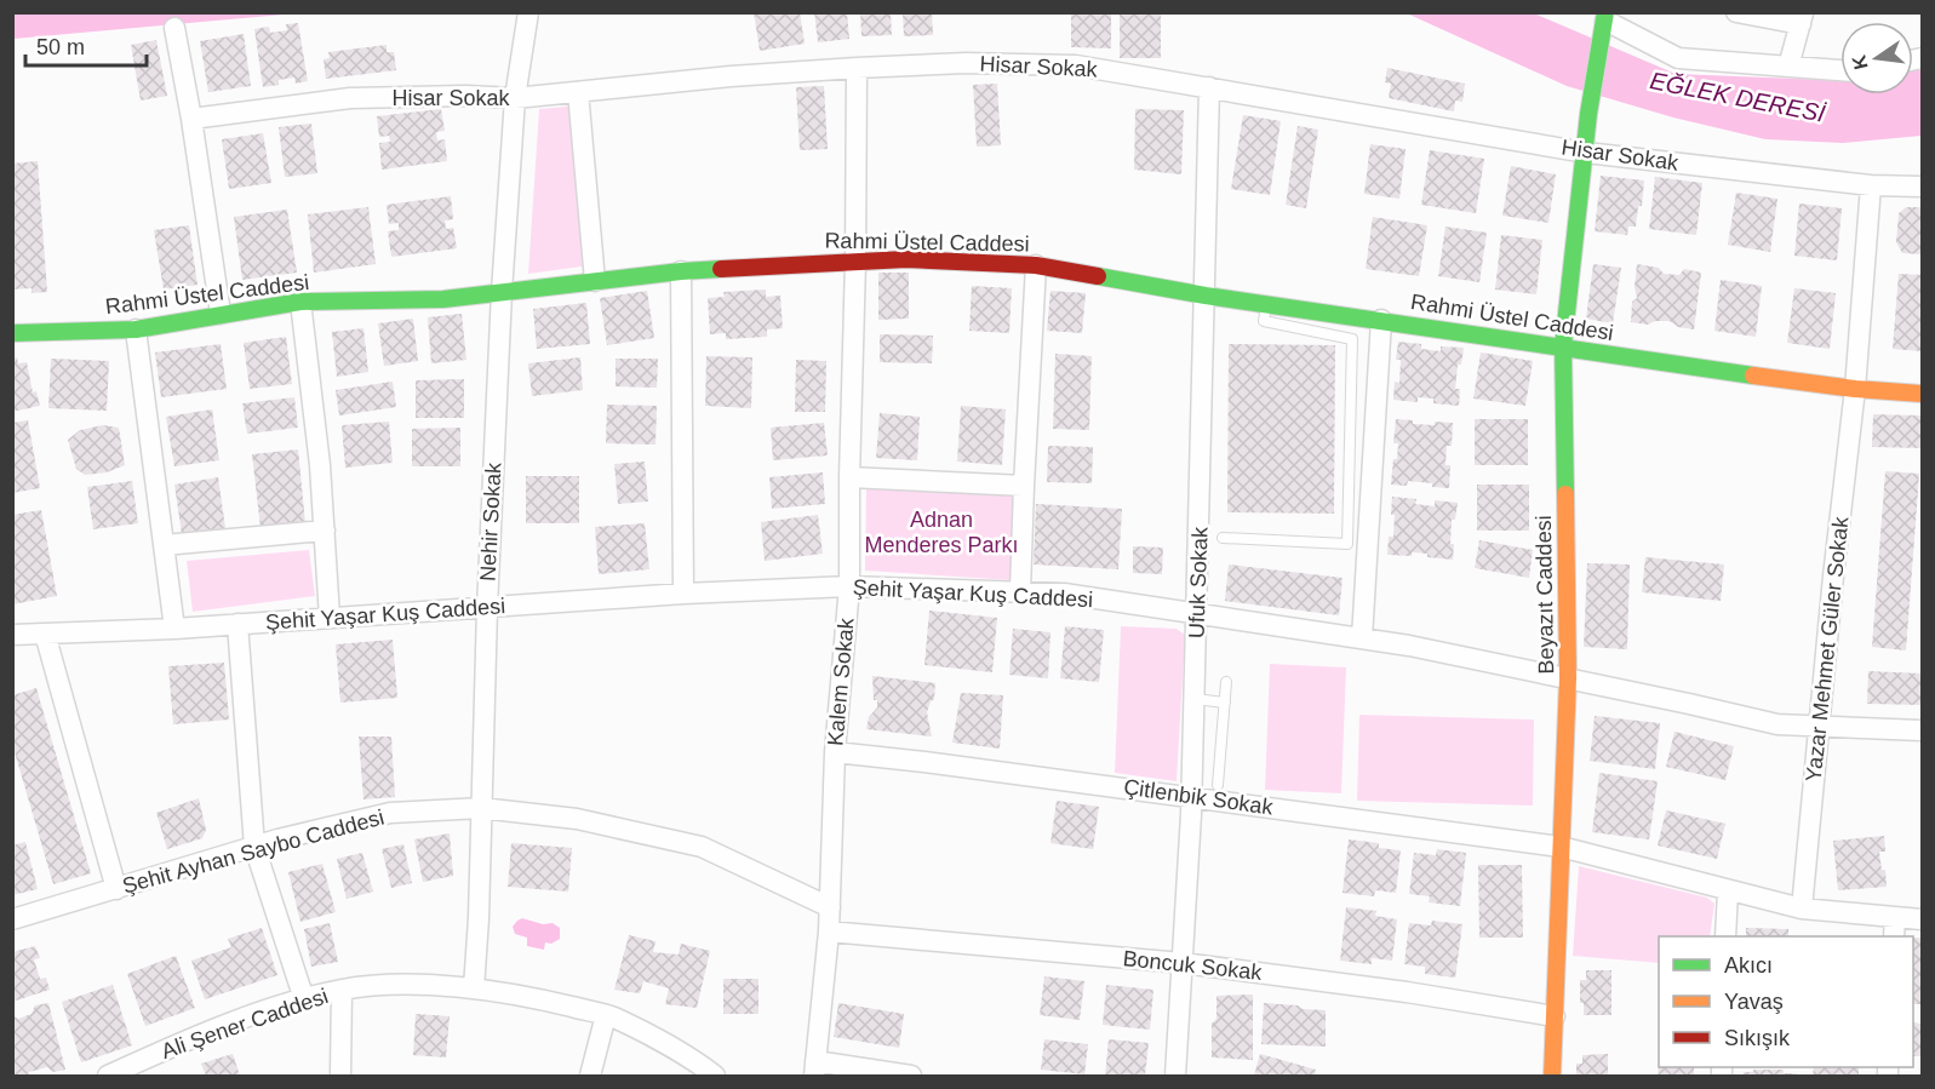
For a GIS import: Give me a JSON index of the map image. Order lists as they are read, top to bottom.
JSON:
{
  "streets": {
    "street": [
      "Hisar Sokak",
      "Rahmi Üstel Caddesi",
      "Nehir Sokak",
      "Ufuk Sokak",
      "Şehit Yaşar Kuş Caddesi",
      "Beyazıt Caddesi",
      "Yazar Mehmet Güler Sokak",
      "Kalem Sokak",
      "Çitlenbik Sokak",
      "Şehit Ayhan Saybo Caddesi",
      "Boncuk Sokak",
      "Ali Şener Caddesi"
    ]
  },
  "crossings": [
    ["Hisar Sokak", "Nehir Sokak"],
    ["Hisar Sokak", "Ufuk Sokak"],
    ["Hisar Sokak", "Beyazıt Caddesi"],
    ["Hisar Sokak", "Yazar Mehmet Güler Sokak"],
    ["Hisar Sokak", "Kalem Sokak"],
    ["Rahmi Üstel Caddesi", "Nehir Sokak"],
    ["Rahmi Üstel Caddesi", "Ufuk Sokak"],
    ["Rahmi Üstel Caddesi", "Beyazıt Caddesi"],
    ["Rahmi Üstel Caddesi", "Yazar Mehmet Güler Sokak"],
    ["Rahmi Üstel Caddesi", "Kalem Sokak"],
    ["Nehir Sokak", "Şehit Yaşar Kuş Caddesi"],
    ["Nehir Sokak", "Şehit Ayhan Saybo Caddesi"],
    ["Nehir Sokak", "Ali Şener Caddesi"],
    ["Ufuk Sokak", "Şehit Yaşar Kuş Caddesi"],
    ["Ufuk Sokak", "Çitlenbik Sokak"],
    ["Ufuk Sokak", "Boncuk Sokak"],
    ["Şehit Yaşar Kuş Caddesi", "Beyazıt Caddesi"],
    ["Şehit Yaşar Kuş Caddesi", "Yazar Mehmet Güler Sokak"],
    ["Şehit Yaşar Kuş Caddesi", "Kalem Sokak"],
    ["Beyazıt Caddesi", "Çitlenbik Sokak"],
    ["Beyazıt Caddesi", "Boncuk Sokak"],
    ["Yazar Mehmet Güler Sokak", "Çitlenbik Sokak"],
    ["Kalem Sokak", "Çitlenbik Sokak"],
    ["Kalem Sokak", "Şehit Ayhan Saybo Caddesi"],
    ["Kalem Sokak", "Boncuk Sokak"]
  ],
  "water": ["EĞLEK DERESİ"],
  "parks": ["Adnan Menderes Parkı"],
  "legend": ["Akıcı", "Yavaş", "Sıkışık"],
  "scale_bar": "50 m",
  "north": "left"
}
